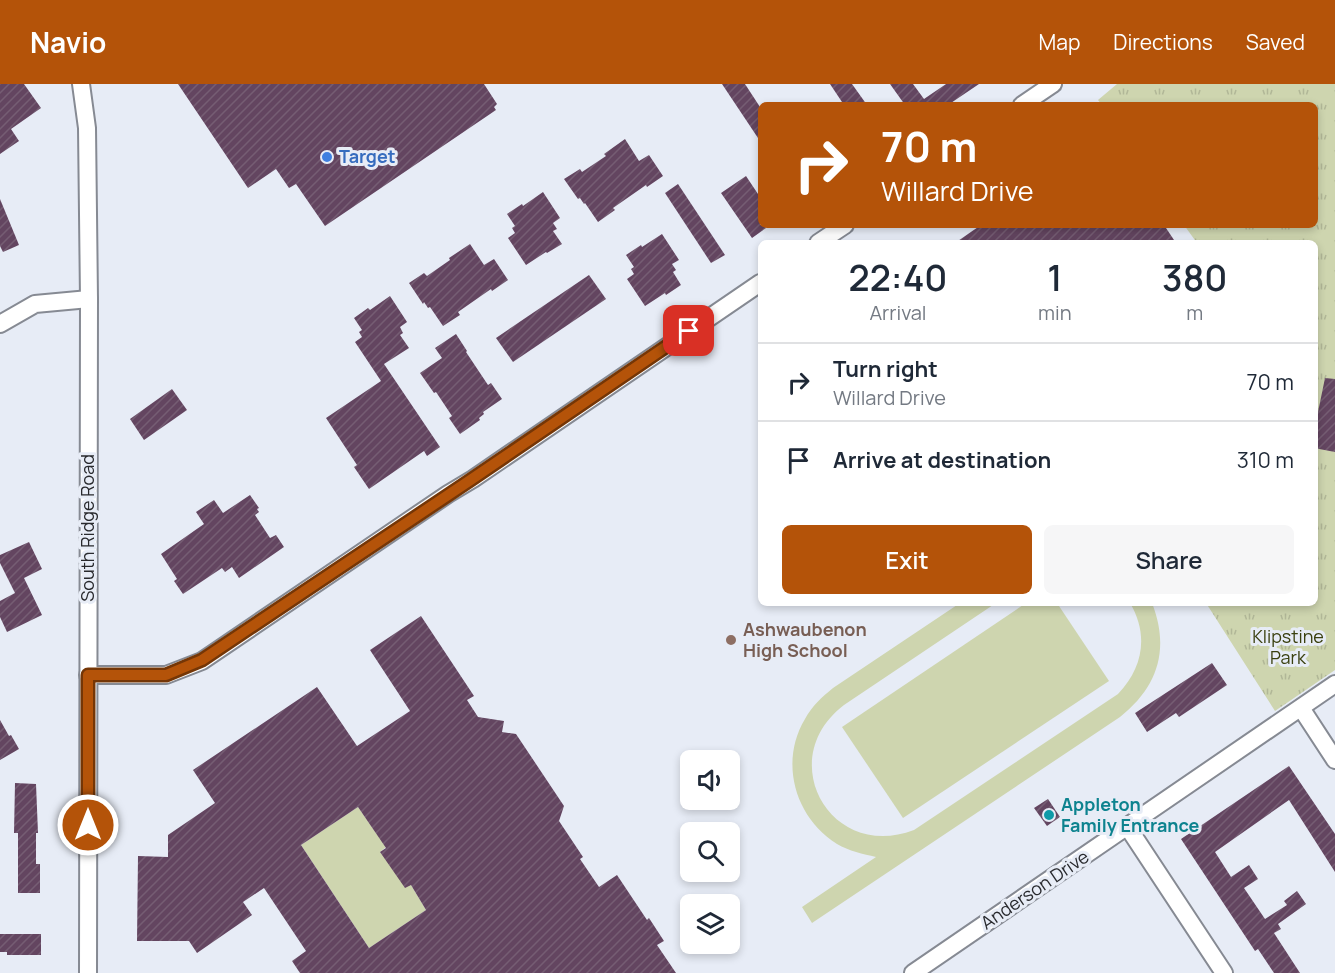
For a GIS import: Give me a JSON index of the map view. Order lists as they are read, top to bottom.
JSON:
{
  "streets": {
    "street": ["South Ridge Road", "Anderson Drive"]
  },
  "parks": ["Klipstine Park"],
  "places": ["Target", "Ashwaubenon High School", "Appleton Family Entrance"],
  "page": {
    "header": "Navio",
    "nav": ["Map", "Directions", "Saved"],
    "turn": ["70 m", "Willard Drive"],
    "eta": [
      "22:40",
      "Arrival",
      "1",
      "min",
      "380",
      "m"
    ],
    "list": [
      {
        "name": "Turn right",
        "note": "Willard Drive",
        "value": "70 m"
      },
      {
        "name": "Arrive at destination",
        "value": "310 m"
      }
    ],
    "buttons": ["Exit", "Share"]
  }
}
